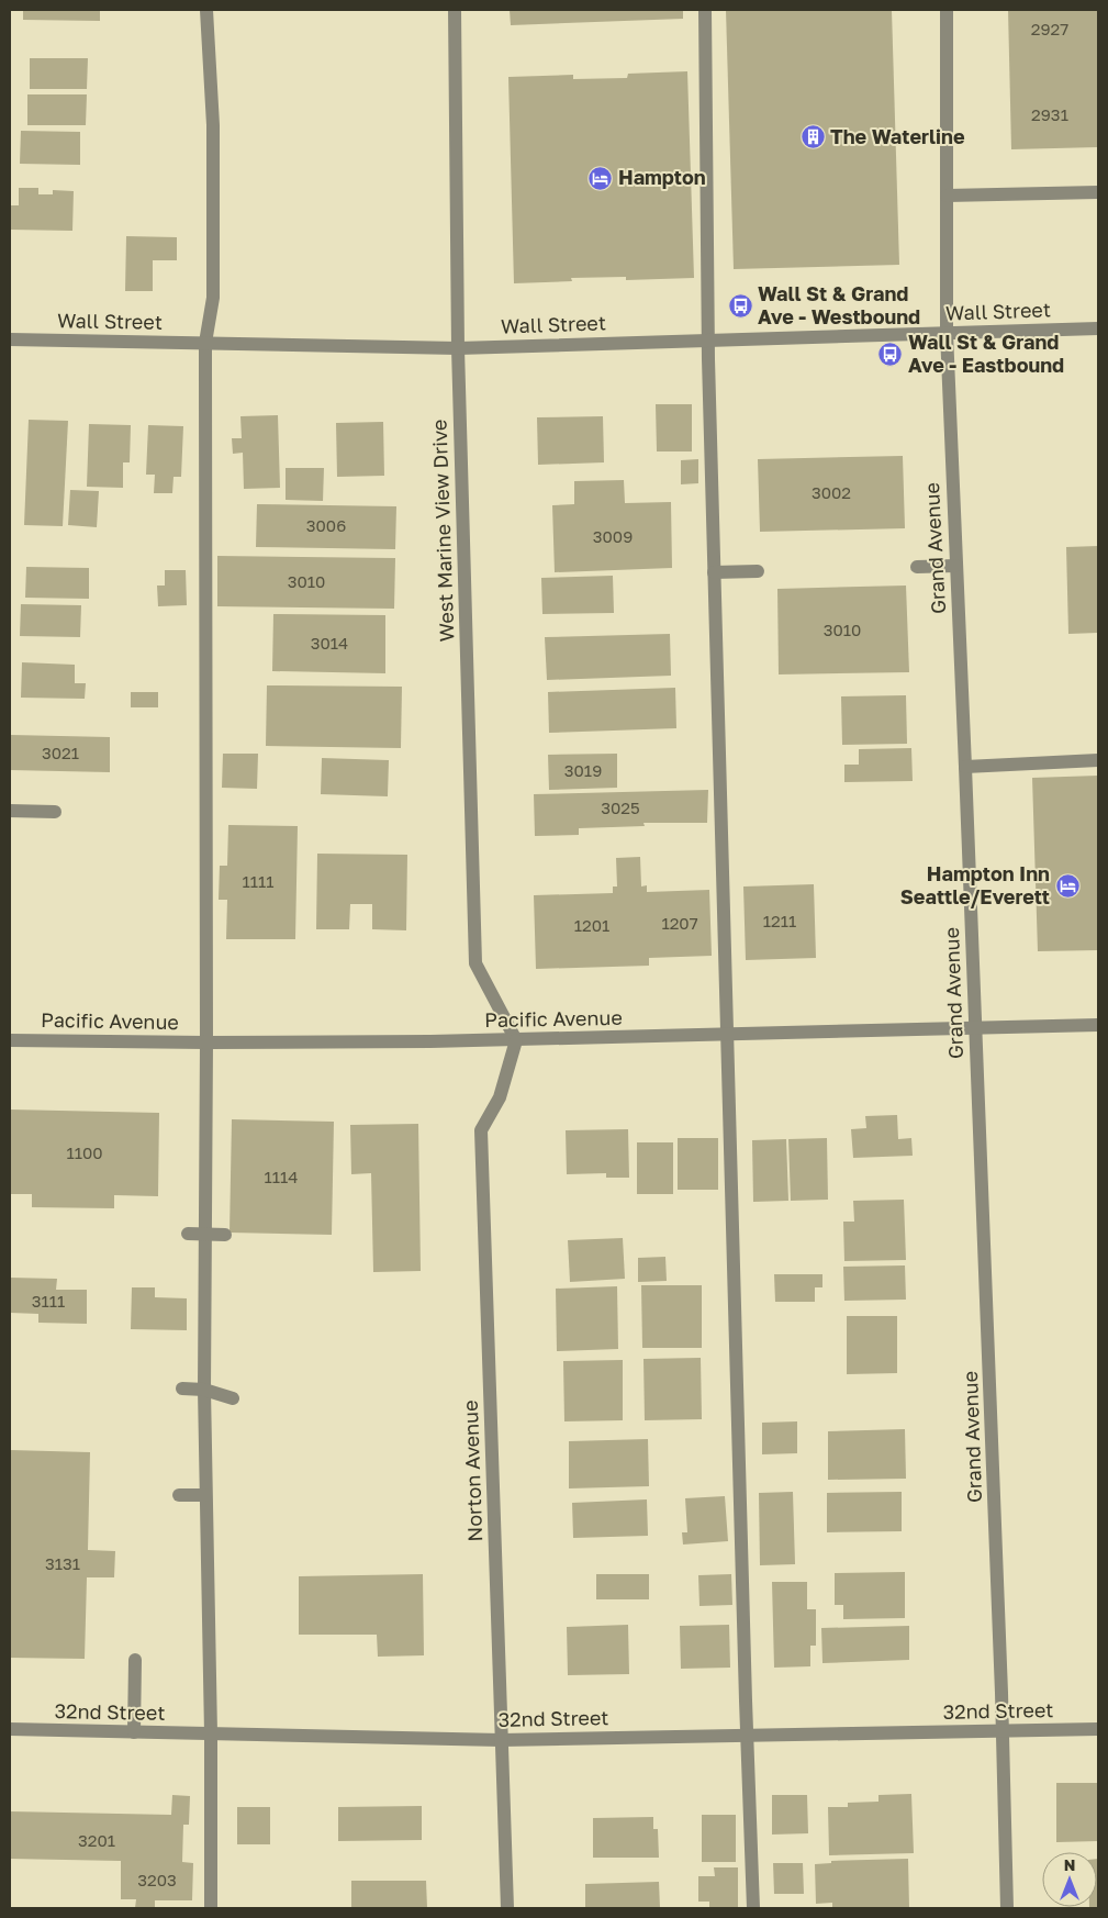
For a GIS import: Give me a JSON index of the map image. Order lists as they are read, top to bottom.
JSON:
{
  "streets": {
    "street": [
      "Wall Street",
      "West Marine View Drive",
      "Grand Avenue",
      "Pacific Avenue",
      "Norton Avenue",
      "32nd Street"
    ]
  },
  "crossings": [
    ["Wall Street", "West Marine View Drive"],
    ["Wall Street", "Grand Avenue"],
    ["West Marine View Drive", "Pacific Avenue"],
    ["West Marine View Drive", "Norton Avenue"],
    ["Grand Avenue", "Pacific Avenue"],
    ["Grand Avenue", "32nd Street"],
    ["Pacific Avenue", "Norton Avenue"],
    ["Norton Avenue", "32nd Street"]
  ],
  "places": {
    "building": ["The Waterline"],
    "hotel": ["Hampton", "Hampton Inn Seattle/Everett"],
    "bus stop": ["Wall St & Grand Ave - Westbound", "Wall St & Grand Ave - Eastbound"]
  },
  "house_numbers": [
    "2927",
    "2931",
    "3002",
    "3006",
    "3009",
    "3010",
    "3010",
    "3014",
    "3021",
    "3019",
    "3025",
    "1111",
    "1211",
    "1207",
    "1201",
    "1100",
    "1114",
    "3111",
    "3131",
    "3201",
    "3203"
  ],
  "north": "top"
}
